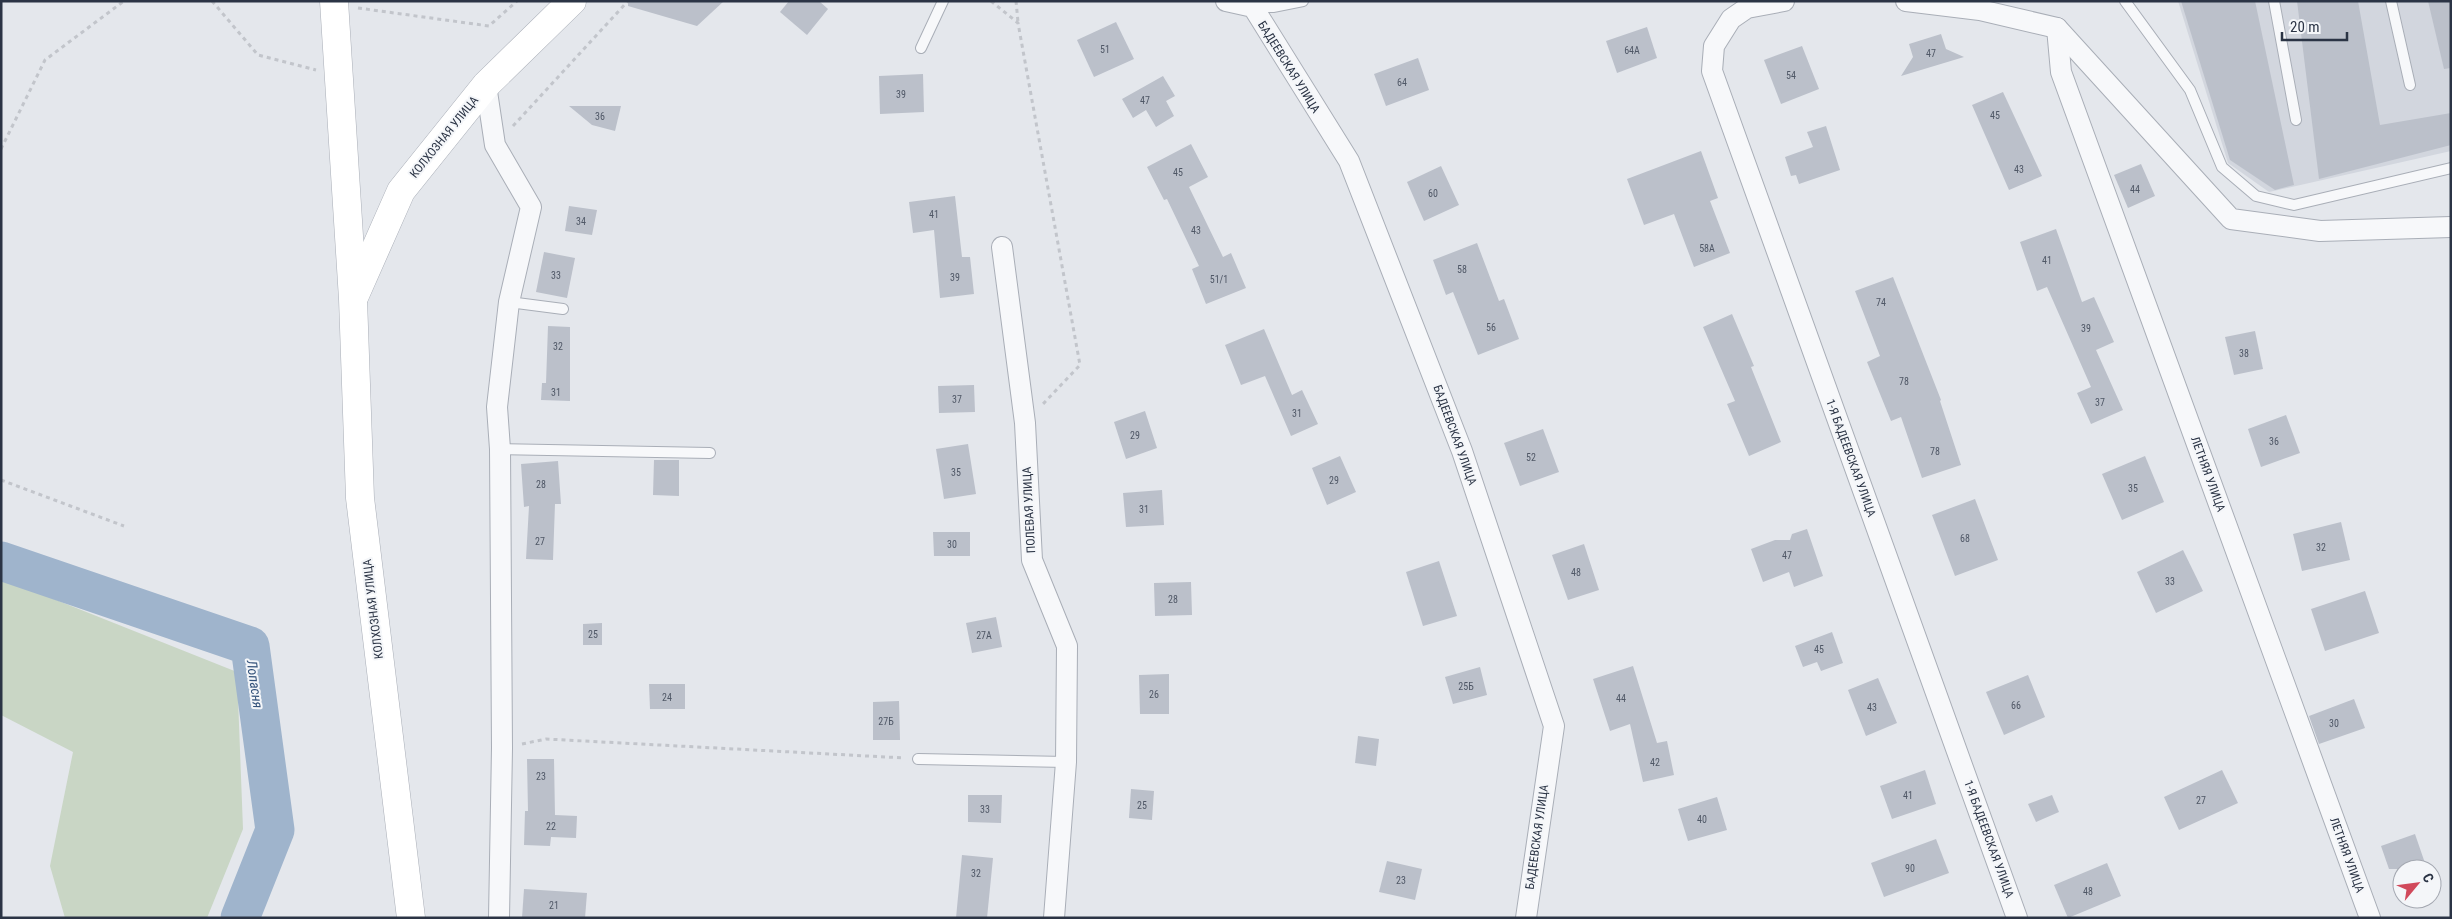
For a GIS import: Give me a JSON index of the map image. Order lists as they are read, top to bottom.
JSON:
{
  "streets": {
    "main road": ["КОЛХОЗНАЯ УЛИЦА"],
    "street": [
      "БАДЕЕВСКАЯ УЛИЦА",
      "1-Я БАДЕЕВСКАЯ УЛИЦА",
      "ЛЕТНЯЯ УЛИЦА",
      "ПОЛЕВАЯ УЛИЦА"
    ]
  },
  "water": ["Лопасня"],
  "house_numbers": [
    "51",
    "64А",
    "47",
    "54",
    "64",
    "39",
    "47",
    "45",
    "36",
    "43",
    "45",
    "44",
    "60",
    "41",
    "34",
    "43",
    "58А",
    "41",
    "58",
    "33",
    "39",
    "51/1",
    "74",
    "56",
    "39",
    "32",
    "38",
    "78",
    "31",
    "37",
    "37",
    "31",
    "29",
    "36",
    "78",
    "52",
    "35",
    "29",
    "28",
    "35",
    "31",
    "68",
    "27",
    "30",
    "32",
    "47",
    "48",
    "33",
    "28",
    "25",
    "27А",
    "45",
    "25Б",
    "26",
    "24",
    "44",
    "66",
    "43",
    "27Б",
    "30",
    "42",
    "23",
    "41",
    "27",
    "25",
    "33",
    "40",
    "22",
    "90",
    "32",
    "23",
    "48",
    "21"
  ],
  "scale_bar": "20 m",
  "north": "top right"
}
